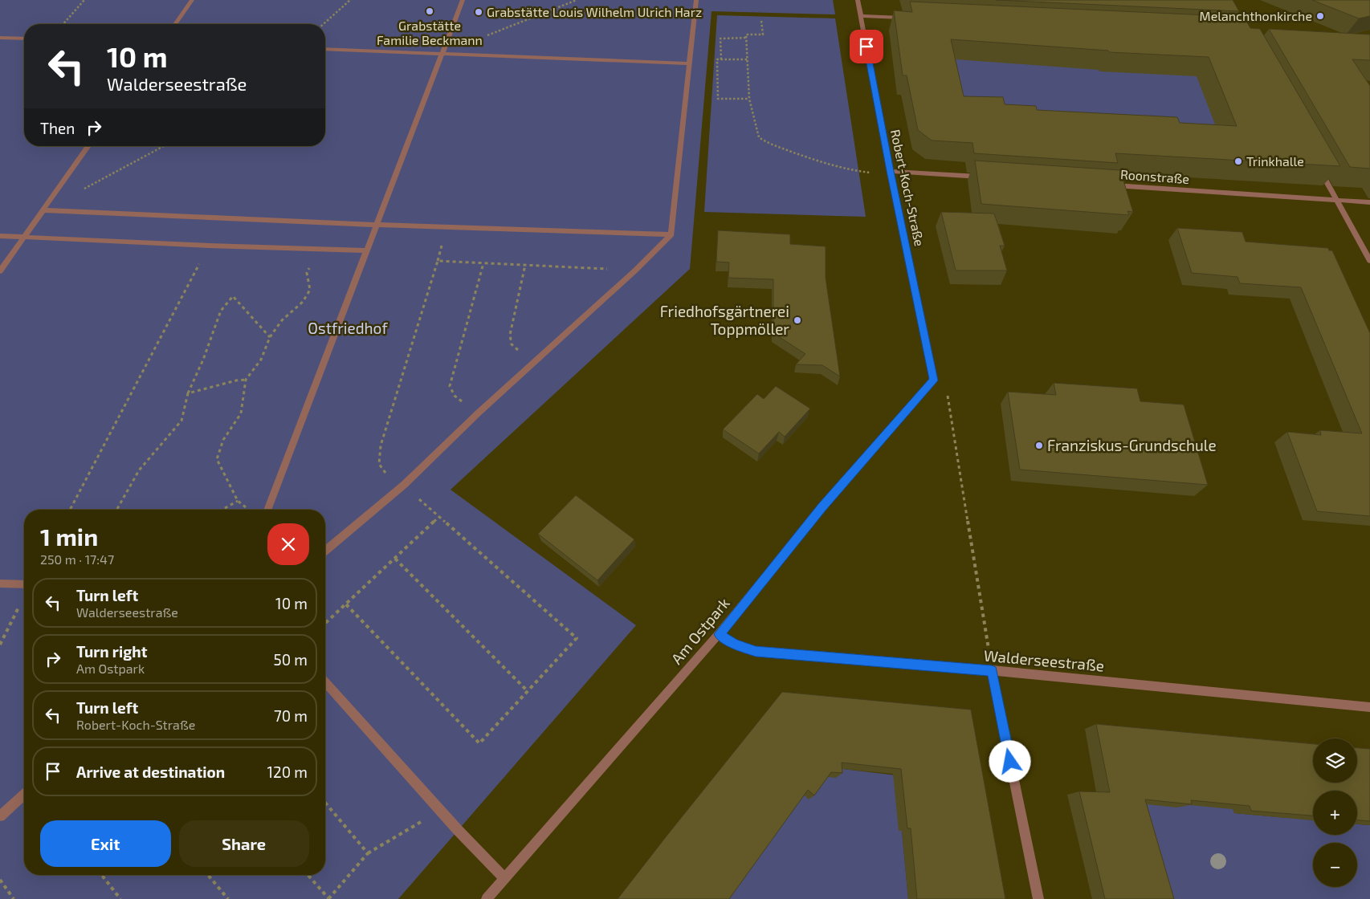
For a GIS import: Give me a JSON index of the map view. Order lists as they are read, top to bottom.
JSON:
{
  "streets": {
    "street": [
      "Roonstraße",
      "Robert-Koch-Straße",
      "Am Ostpark",
      "Walderseestraße"
    ]
  },
  "crossings": [
    ["Robert-Koch-Straße", "Am Ostpark"],
    ["Am Ostpark", "Walderseestraße"]
  ],
  "parks": ["Ostfriedhof"],
  "places": [
    "Grabstätte Familie Beckmann",
    "Grabstätte Louis Wilhelm Ulrich Harz",
    "Melanchthonkirche",
    "Trinkhalle",
    "Friedhofsgärtnerei Toppmöller",
    "Franziskus-Grundschule"
  ],
  "page": {
    "turn": ["10 m", "Walderseestraße"],
    "then": "Then",
    "heading": ["1 min", "250 m · 17:47"],
    "list": [
      {
        "name": "Turn left",
        "note": "Walderseestraße",
        "value": "10 m"
      },
      {
        "name": "Turn right",
        "note": "Am Ostpark",
        "value": "50 m"
      },
      {
        "name": "Turn left",
        "note": "Robert-Koch-Straße",
        "value": "70 m"
      },
      {
        "name": "Arrive at destination",
        "value": "120 m"
      }
    ],
    "map_buttons": ["+", "−"],
    "buttons": ["Exit", "Share"]
  }
}
